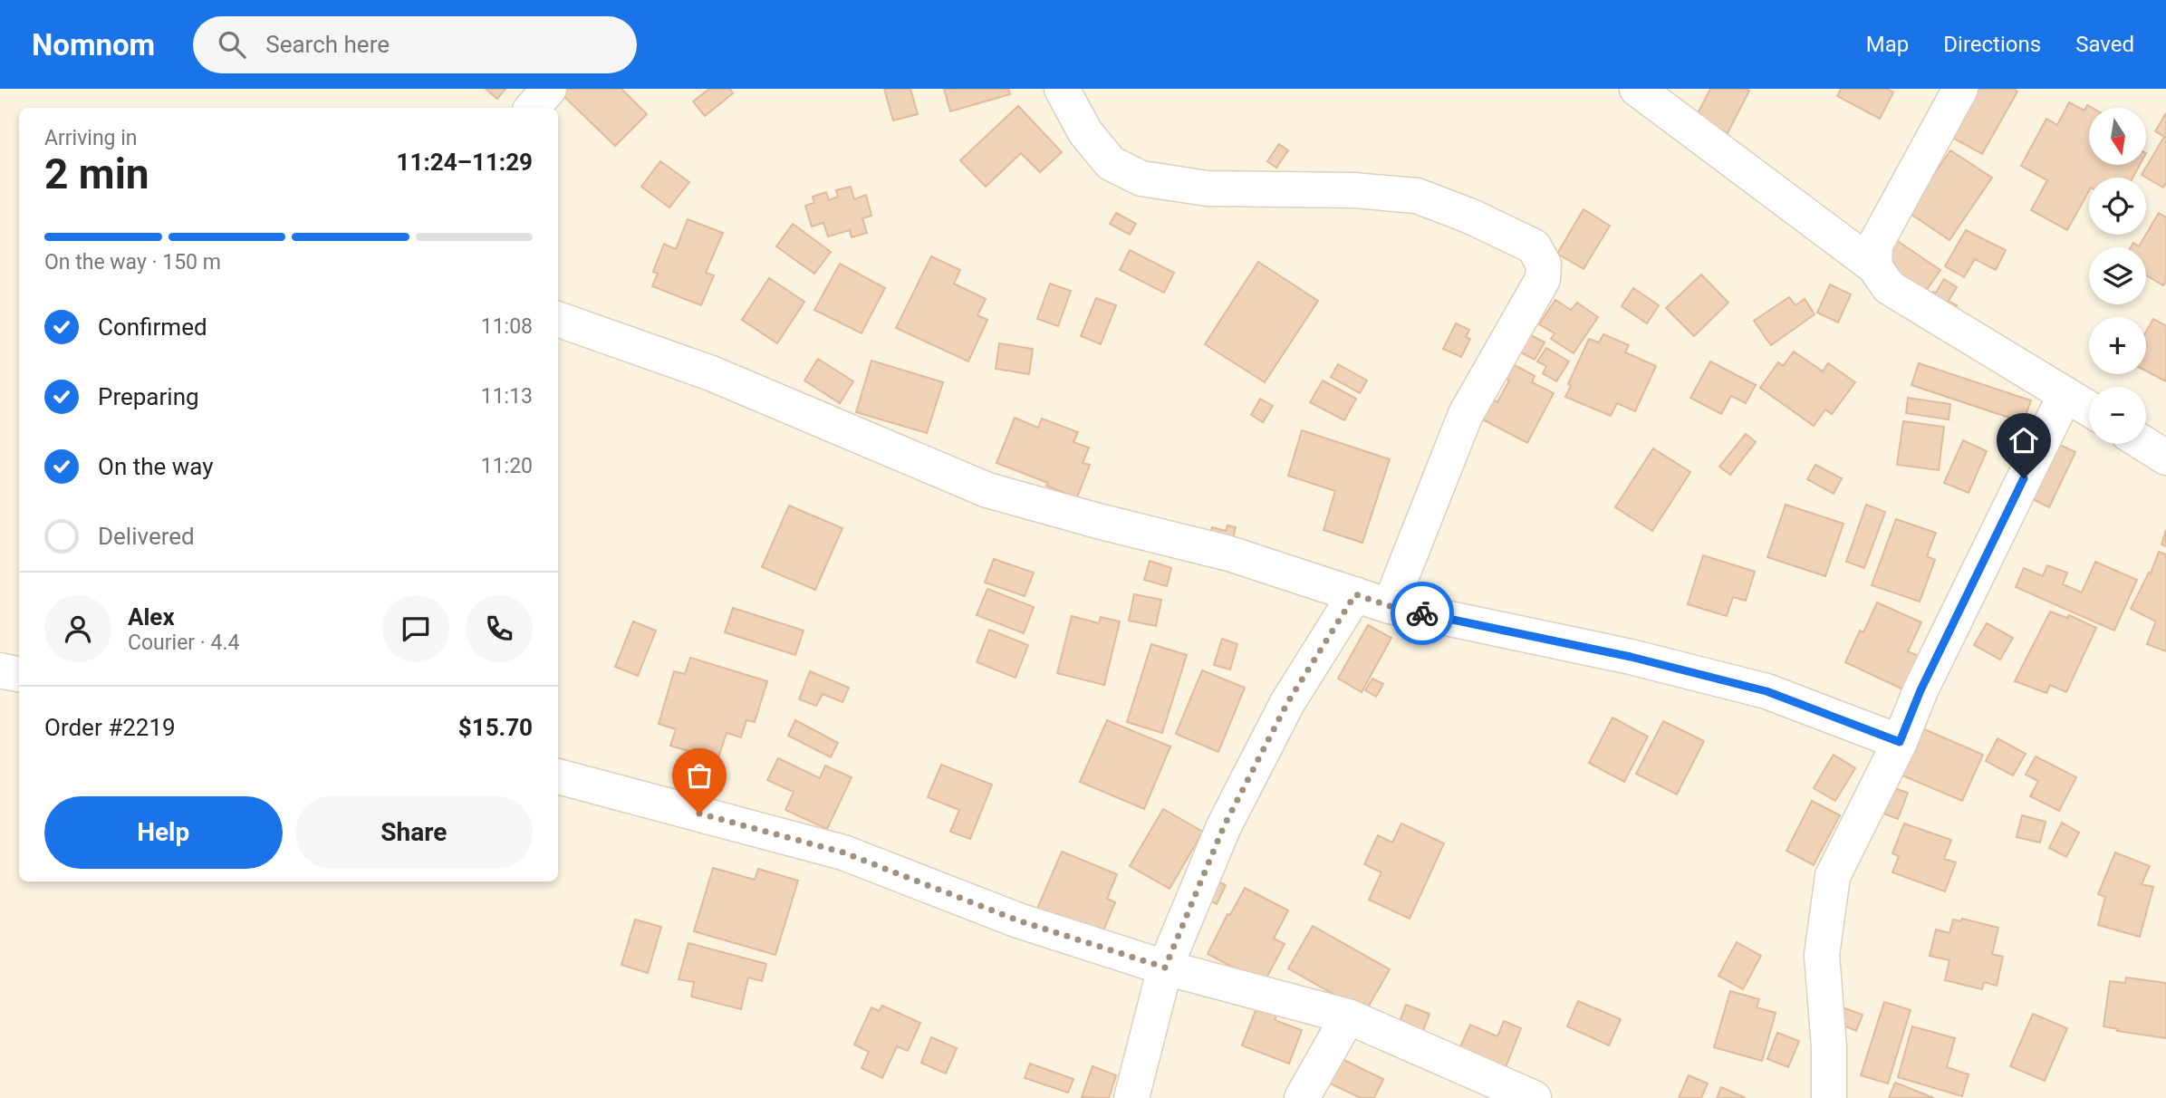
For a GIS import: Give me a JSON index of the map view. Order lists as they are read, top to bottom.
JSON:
{
  "north": "bottom",
  "page": {
    "header": "Nomnom",
    "search": "Search here",
    "nav": ["Map", "Directions", "Saved"],
    "map_buttons": ["+", "−"],
    "heading": ["2 min", "Arriving in", "11:24–11:29"],
    "panel": [
      "Alex",
      "Courier · 4.4",
      "Order #2219",
      "$15.70"
    ],
    "bar": "On the way · 150 m",
    "list": [
      ["Confirmed", "11:08"],
      ["Preparing", "11:13"],
      ["On the way", "11:20"],
      "Delivered"
    ],
    "buttons": ["Help", "Share"]
  }
}
